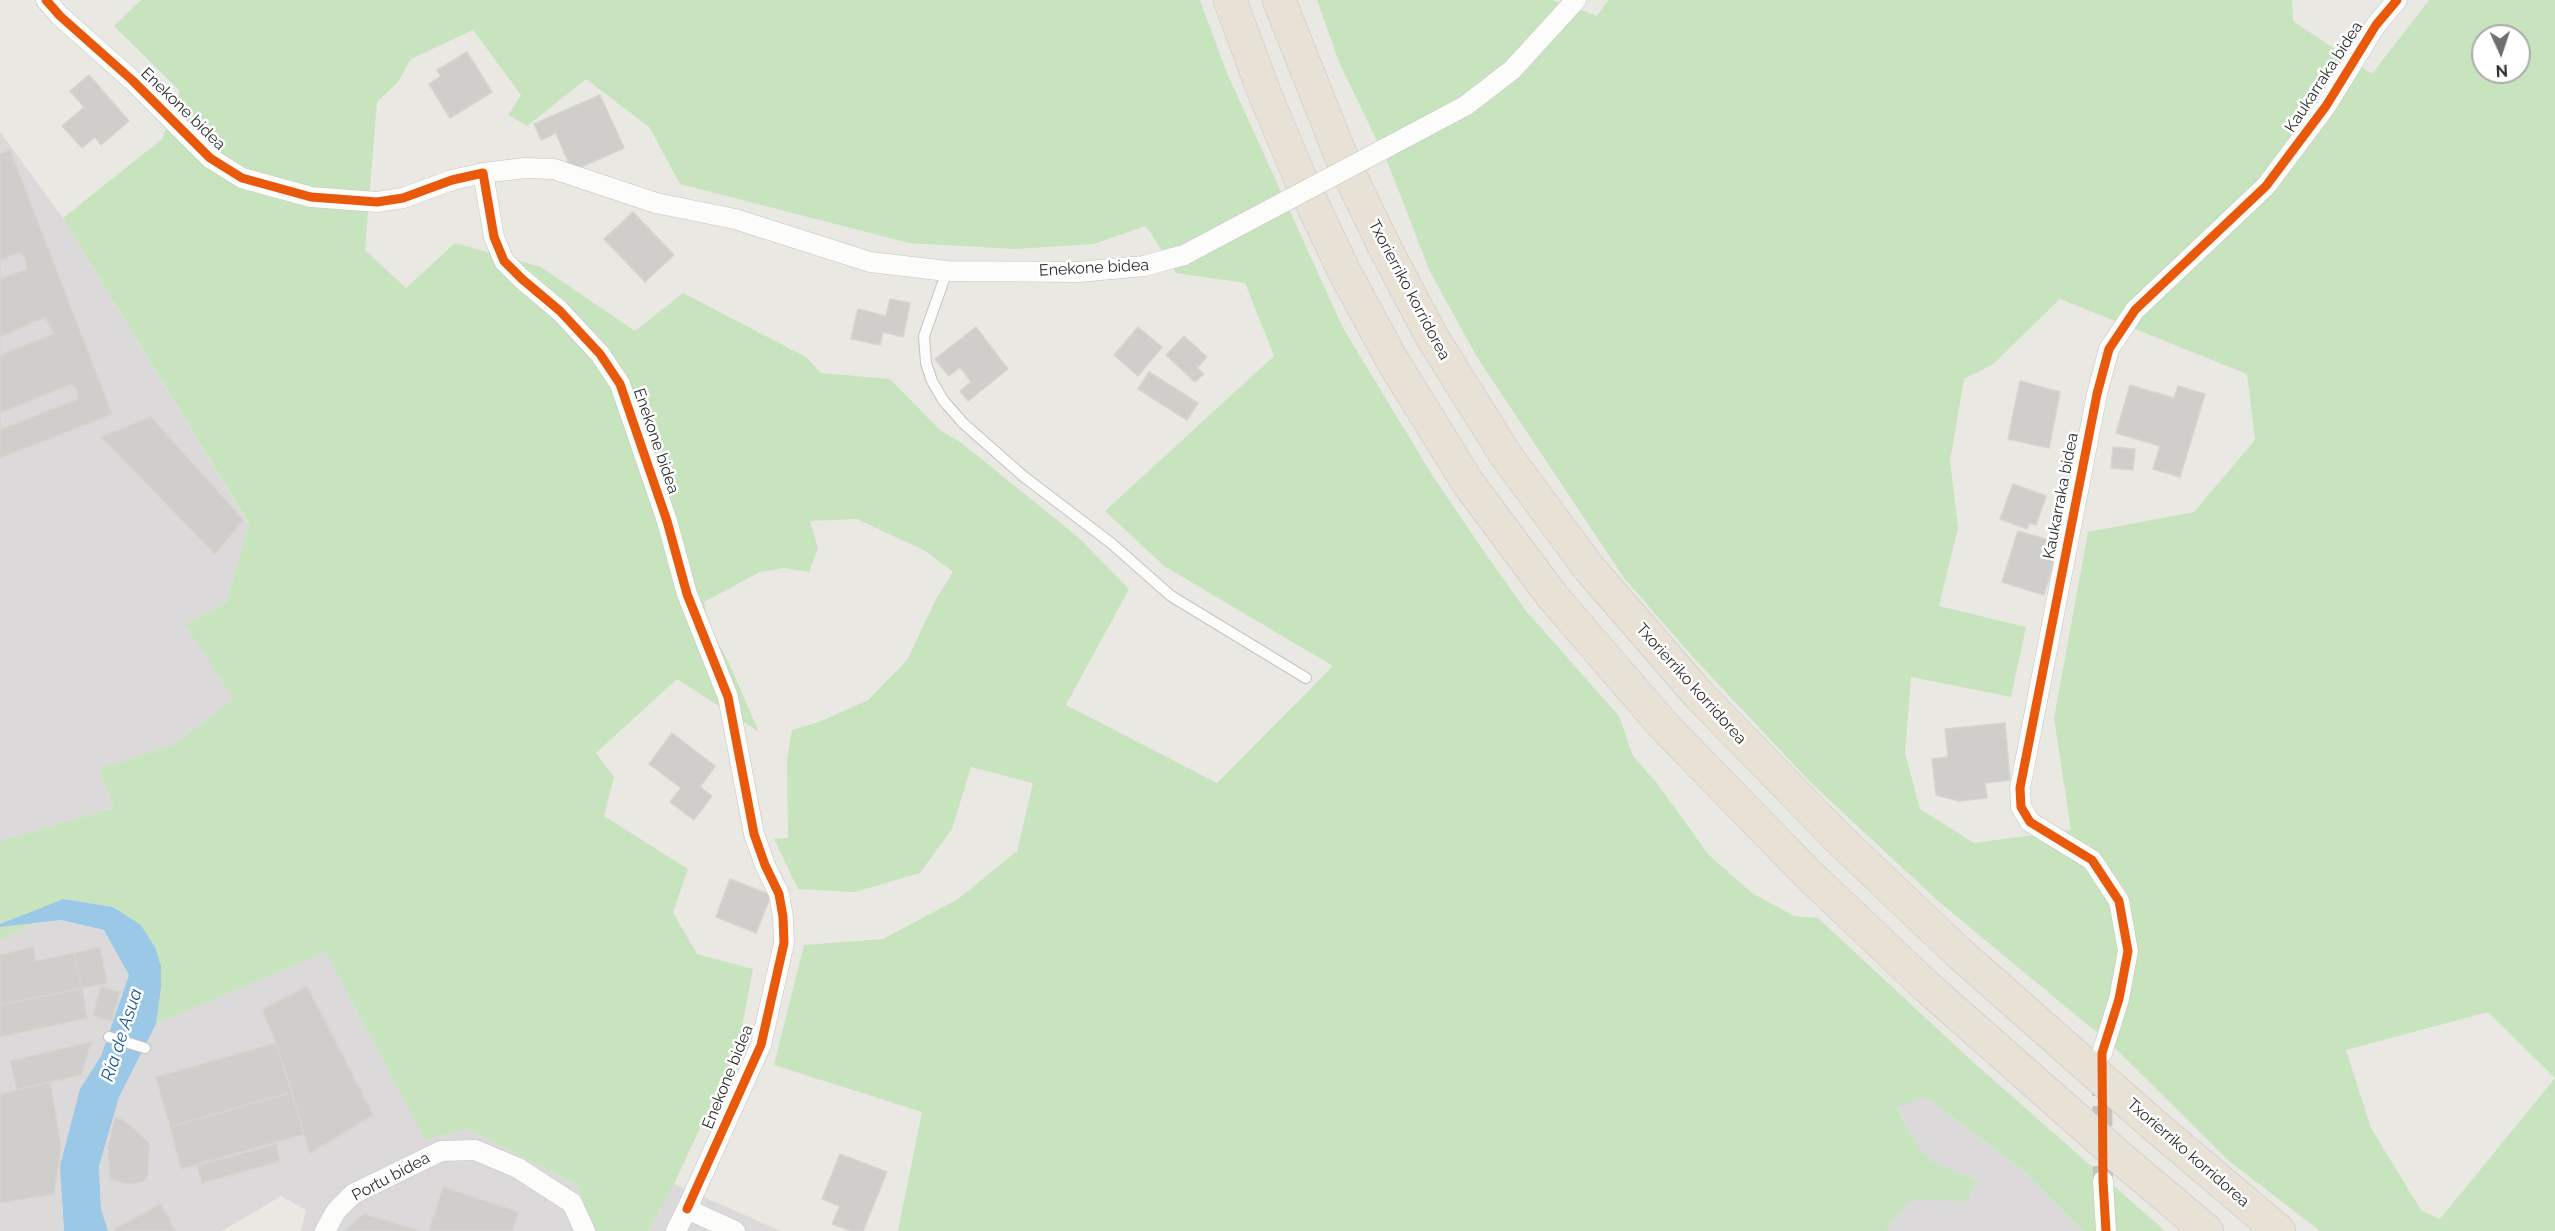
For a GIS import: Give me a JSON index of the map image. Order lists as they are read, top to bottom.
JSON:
{
  "streets": {
    "highway": ["Txorierriko korridorea"],
    "street": ["Kaukarraka bidea", "Enekone bidea", "Portu bidea"]
  },
  "water": ["Ría de Asua"],
  "north": "bottom"
}
